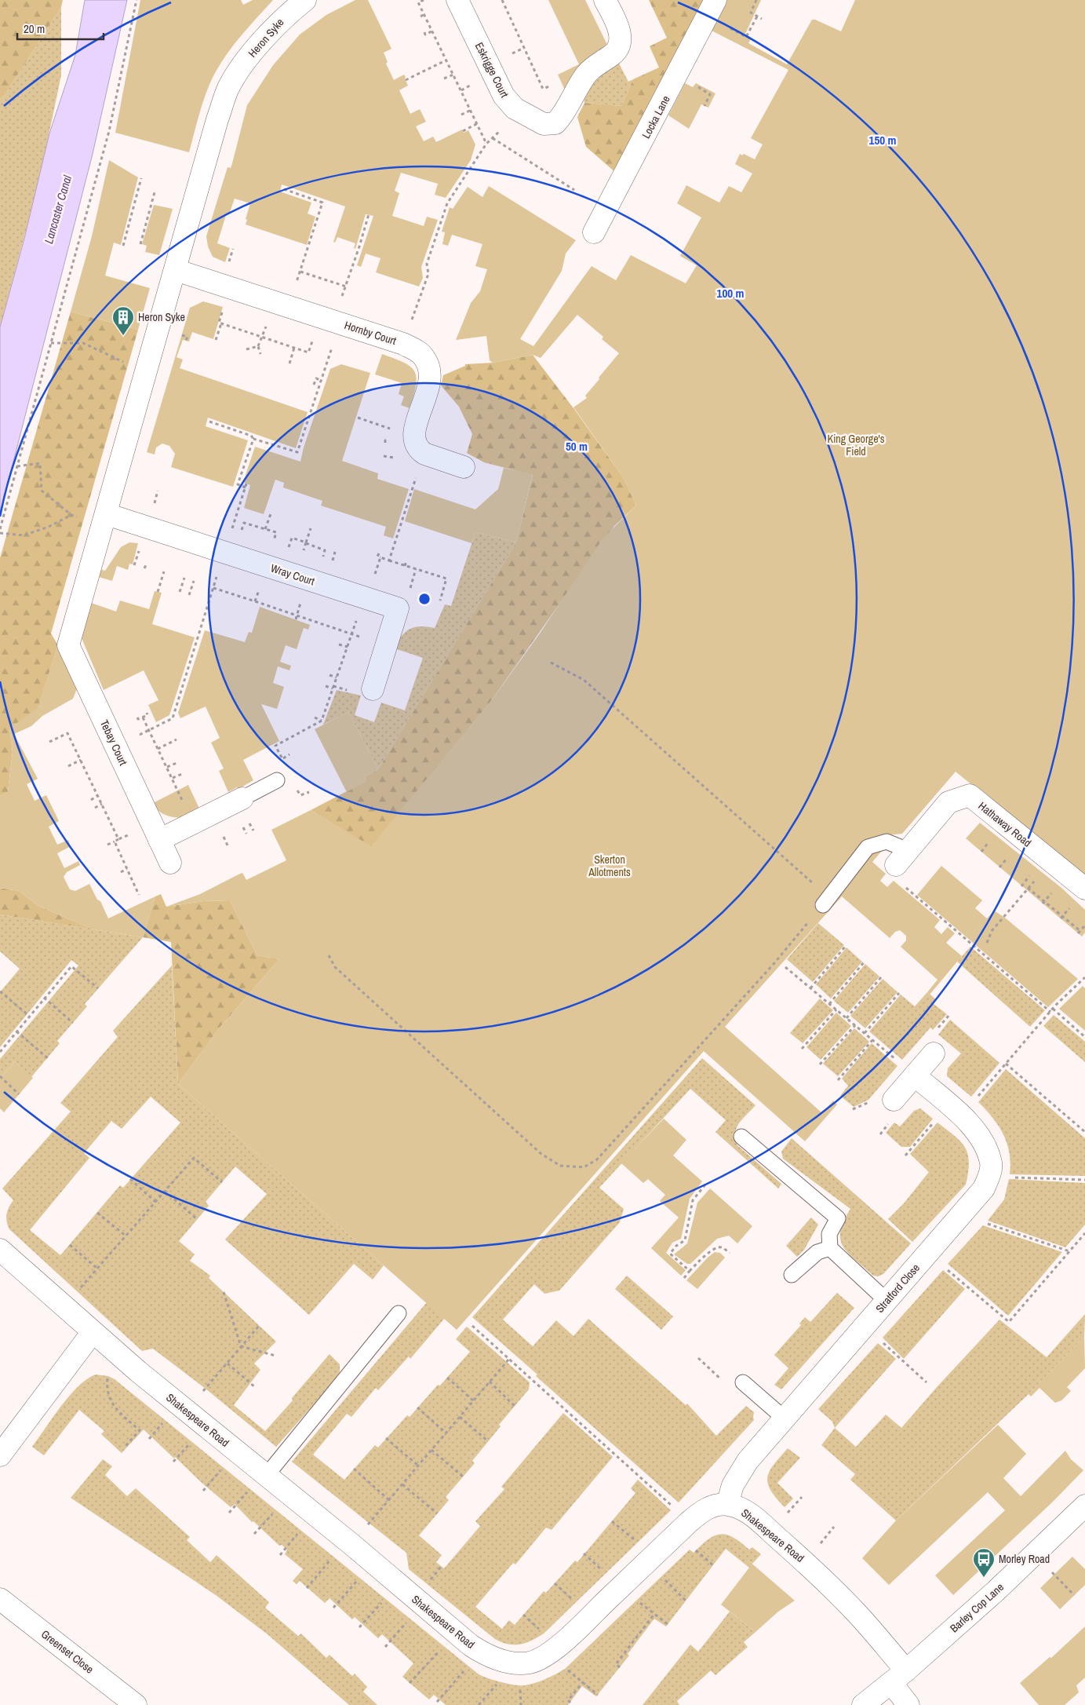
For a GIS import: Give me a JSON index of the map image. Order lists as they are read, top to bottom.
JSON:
{
  "streets": {
    "street": [
      "Heron Syke",
      "Eskrigge Court",
      "Locka Lane",
      "Hornby Court",
      "Wray Court",
      "Tebay Court",
      "Hathaway Road",
      "Stratford Close",
      "Shakespeare Road",
      "Barley Cop Lane",
      "Greenset Close"
    ]
  },
  "crossings": [
    ["Heron Syke", "Hornby Court"],
    ["Heron Syke", "Wray Court"],
    ["Heron Syke", "Tebay Court"],
    ["Stratford Close", "Shakespeare Road"],
    ["Shakespeare Road", "Barley Cop Lane"]
  ],
  "water": ["Lancaster Canal"],
  "parks": ["King George's Field", "Skerton Allotments"],
  "places": {
    "building": ["Heron Syke"],
    "bus stop": ["Morley Road"]
  },
  "scale_bar": "20 m",
  "rings": ["150 m", "100 m", "50 m"]
}
